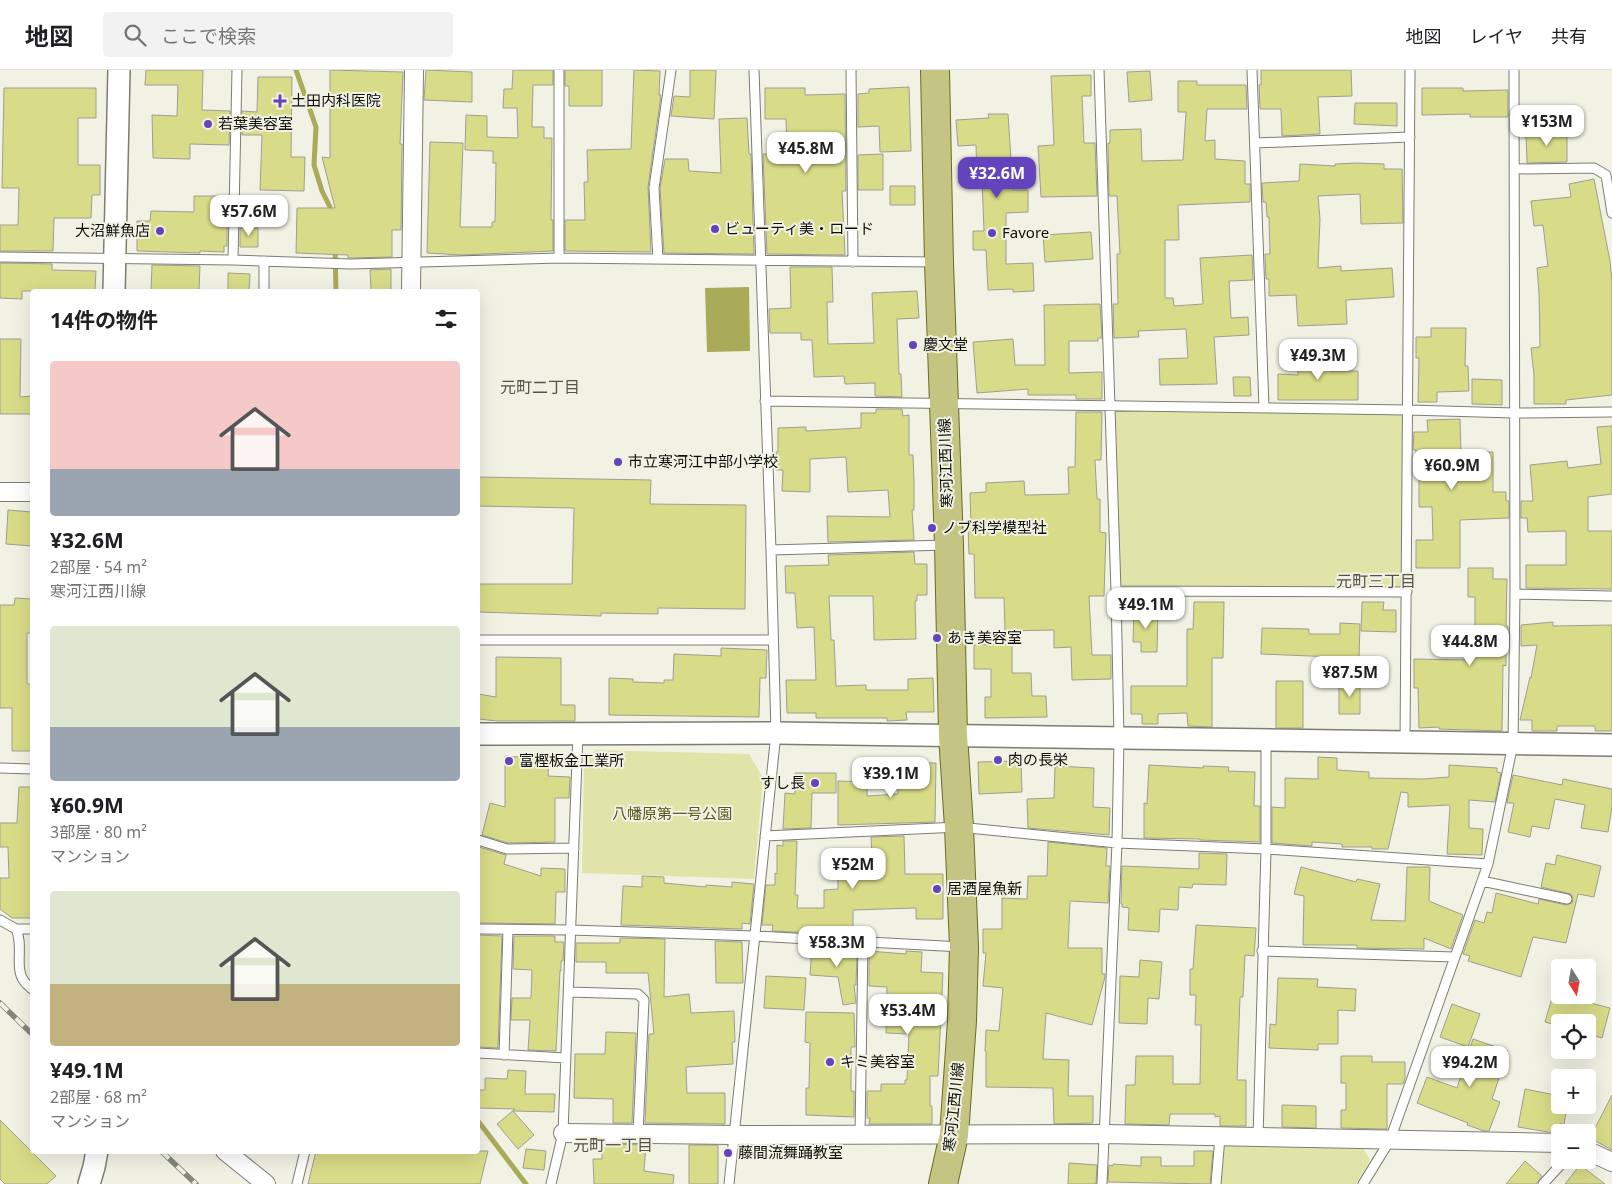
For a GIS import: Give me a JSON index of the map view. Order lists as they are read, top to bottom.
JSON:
{
  "streets": {
    "main road": ["寒河江西川線"]
  },
  "districts": ["元町二丁目", "元町三丁目", "元町一丁目"],
  "parks": ["八幡原第一号公園"],
  "places": {
    "health": ["土田内科医院"],
    "other": [
      "若葉美容室",
      "ビューティ美・ロード",
      "大沼鮮魚店",
      "Favore",
      "慶文堂",
      "市立寒河江中部小学校",
      "ノブ科学模型社",
      "あき美容室",
      "肉の長栄",
      "富樫板金工業所",
      "すし長",
      "居酒屋魚新",
      "キミ美容室",
      "藤間流舞踊教室"
    ]
  },
  "north": "bottom",
  "page": {
    "header": "地図",
    "search": "ここで検索",
    "nav": ["地図", "レイヤ", "共有"],
    "price": [
      "¥153M",
      "¥45.8M",
      "¥32.6M",
      "¥57.6M",
      "¥49.3M",
      "¥60.9M",
      "¥49.1M",
      "¥44.8M",
      "¥87.5M",
      "¥39.1M",
      "¥52M",
      "¥58.3M",
      "¥53.4M",
      "¥94.2M"
    ],
    "heading": "14件の物件",
    "list": [
      {
        "name": "¥32.6M",
        "note": "2部屋 · 54 m² · 寒河江西川線"
      },
      {
        "name": "¥60.9M",
        "note": "3部屋 · 80 m² · マンション"
      },
      {
        "name": "¥49.1M",
        "note": "2部屋 · 68 m² · マンション"
      }
    ],
    "map_buttons": ["+", "−"]
  }
}
